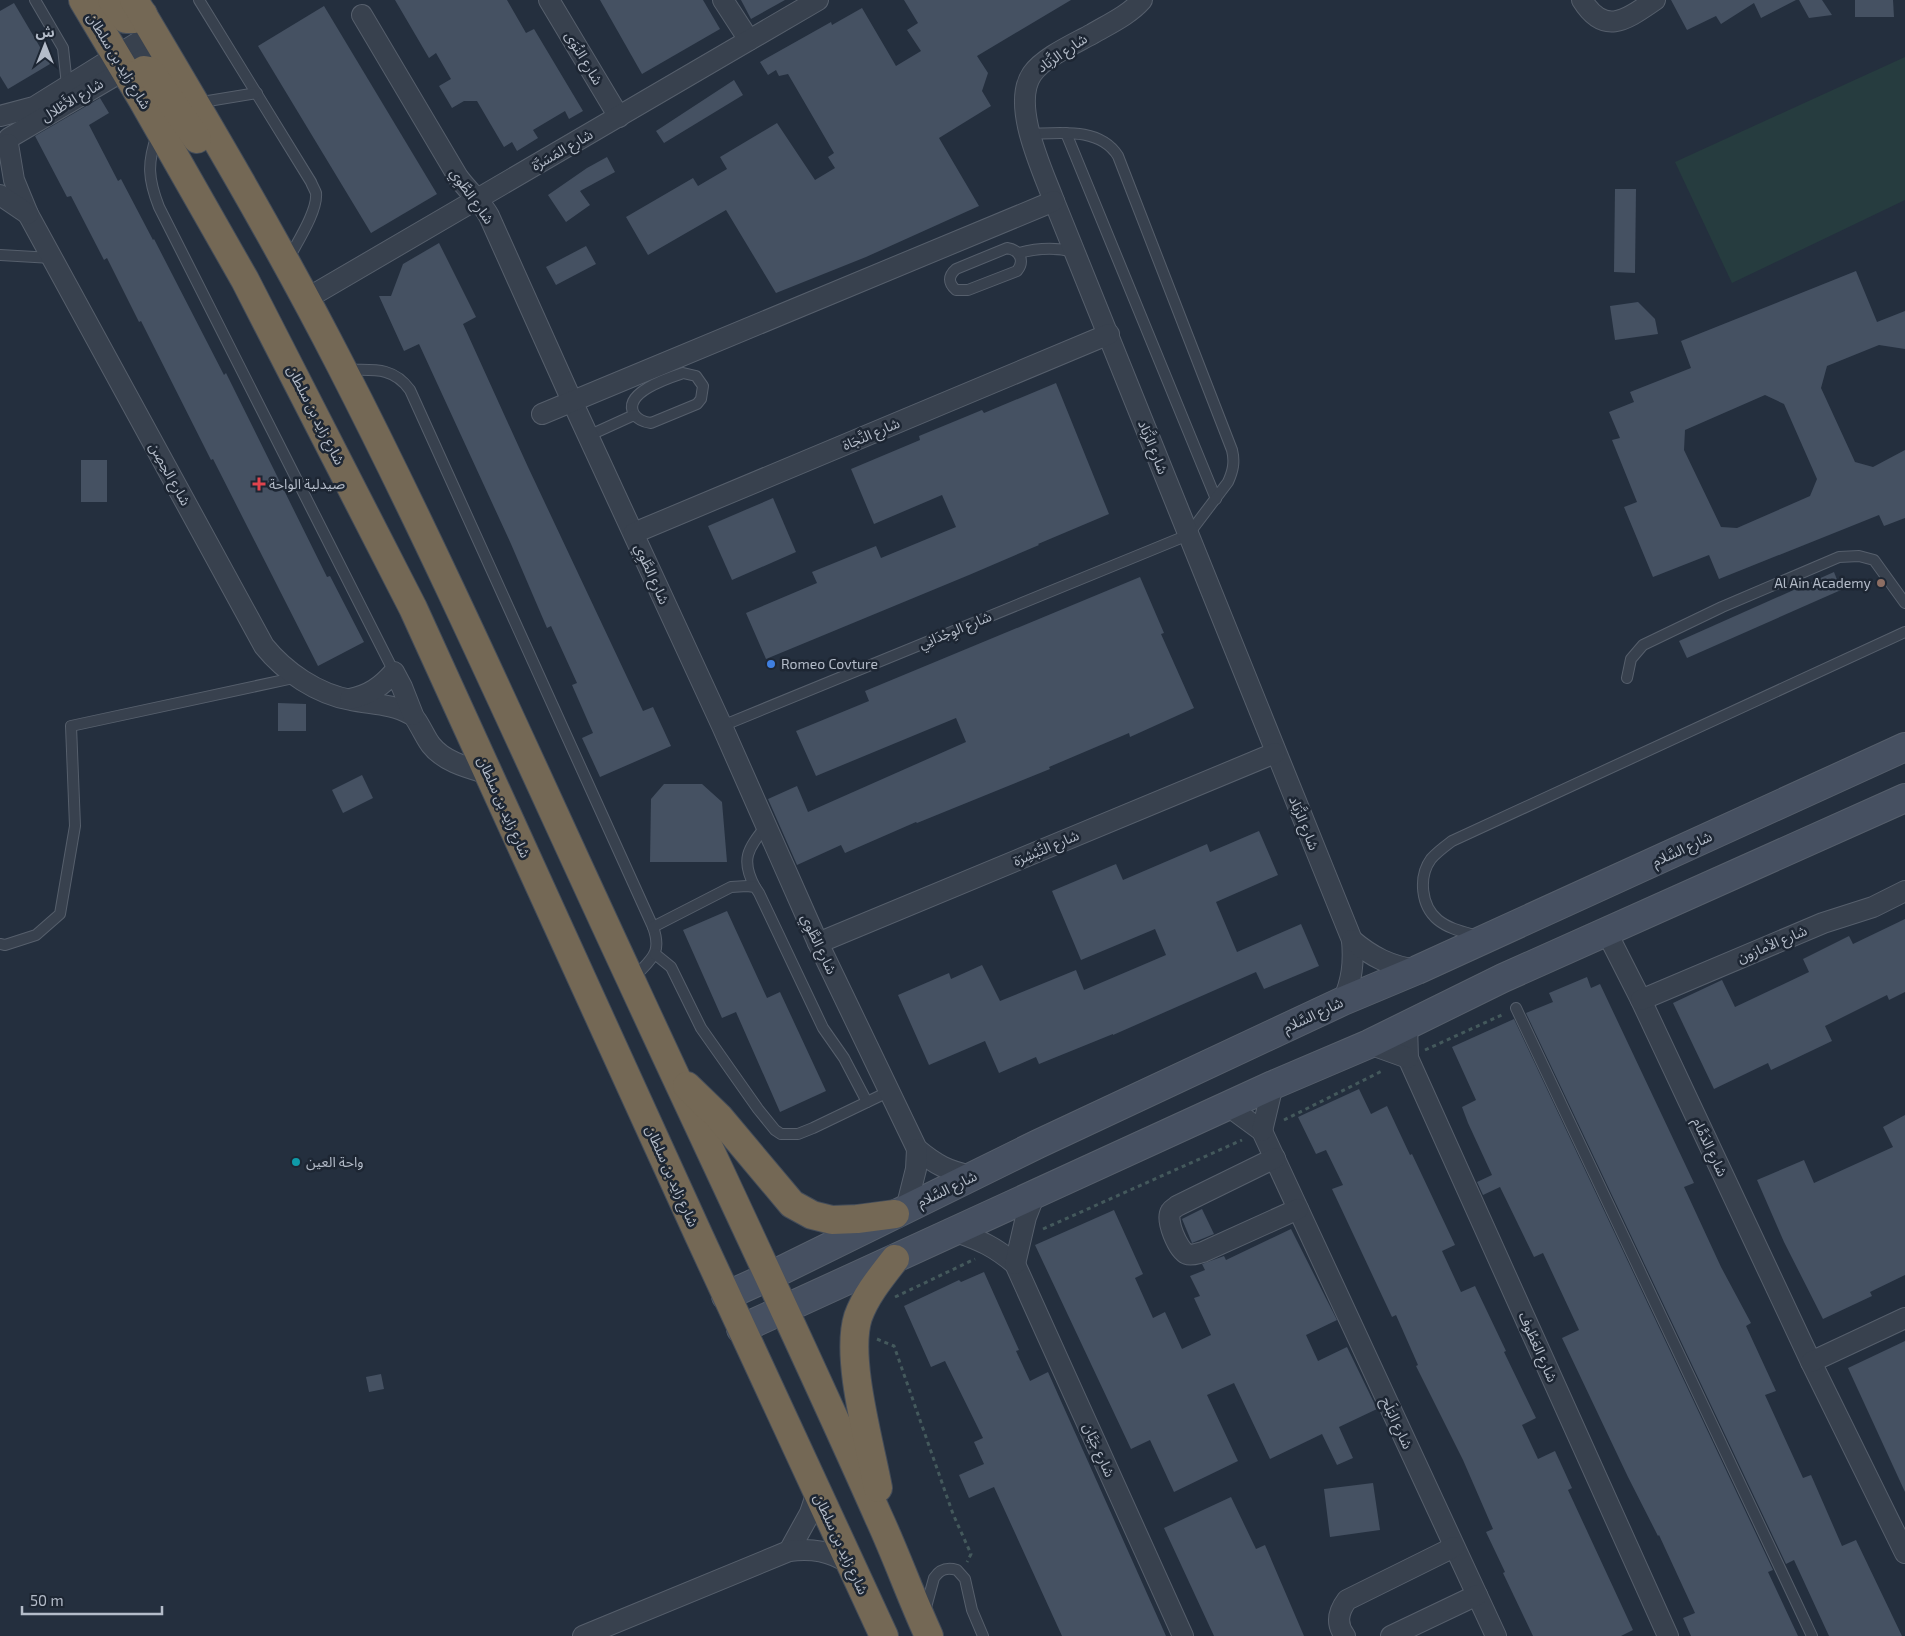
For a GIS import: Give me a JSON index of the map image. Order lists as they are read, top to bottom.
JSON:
{
  "streets": {
    "highway": ["شارع زايد بن سلطان"],
    "street": [
      "شارع الزَّبَاد",
      "شارع النُوَى",
      "شارع الأَطْلال",
      "شارع المَسَرَّة",
      "شارع الطَّوِي",
      "شارع النَّجَاة",
      "شارع الحِصِن",
      "شارع التَّبْشِرَة",
      "شارع السَّلام",
      "شارع الأمازون",
      "شارع الدَمَّام",
      "شارع العَطُوف",
      "شارع البَلَح",
      "شارع جَيَّان"
    ],
    "lane": ["شارع الوِجْدَانِي"]
  },
  "crossings": [
    ["شارع الزَّبَاد", "شارع النَّجَاة"],
    ["شارع الزَّبَاد", "شارع الوِجْدَانِي"],
    ["شارع الزَّبَاد", "شارع التَّبْشِرَة"],
    ["شارع الزَّبَاد", "شارع السَّلام"],
    ["شارع النُوَى", "شارع المَسَرَّة"],
    ["شارع زايد بن سلطان", "شارع الأَطْلال"],
    ["شارع زايد بن سلطان", "شارع السَّلام"],
    ["شارع الأَطْلال", "شارع الحِصِن"],
    ["شارع المَسَرَّة", "شارع الطَّوِي"],
    ["شارع الطَّوِي", "شارع النَّجَاة"],
    ["شارع الطَّوِي", "شارع الوِجْدَانِي"],
    ["شارع الطَّوِي", "شارع التَّبْشِرَة"],
    ["شارع الطَّوِي", "شارع السَّلام"],
    ["شارع الأمازون", "شارع الدَمَّام"]
  ],
  "places": {
    "health": ["صيدلية الواحة"],
    "other": ["Al Ain Academy", "Romeo Covture", "واحة العين"]
  },
  "scale_bar": "50 m",
  "north": "top"
}
